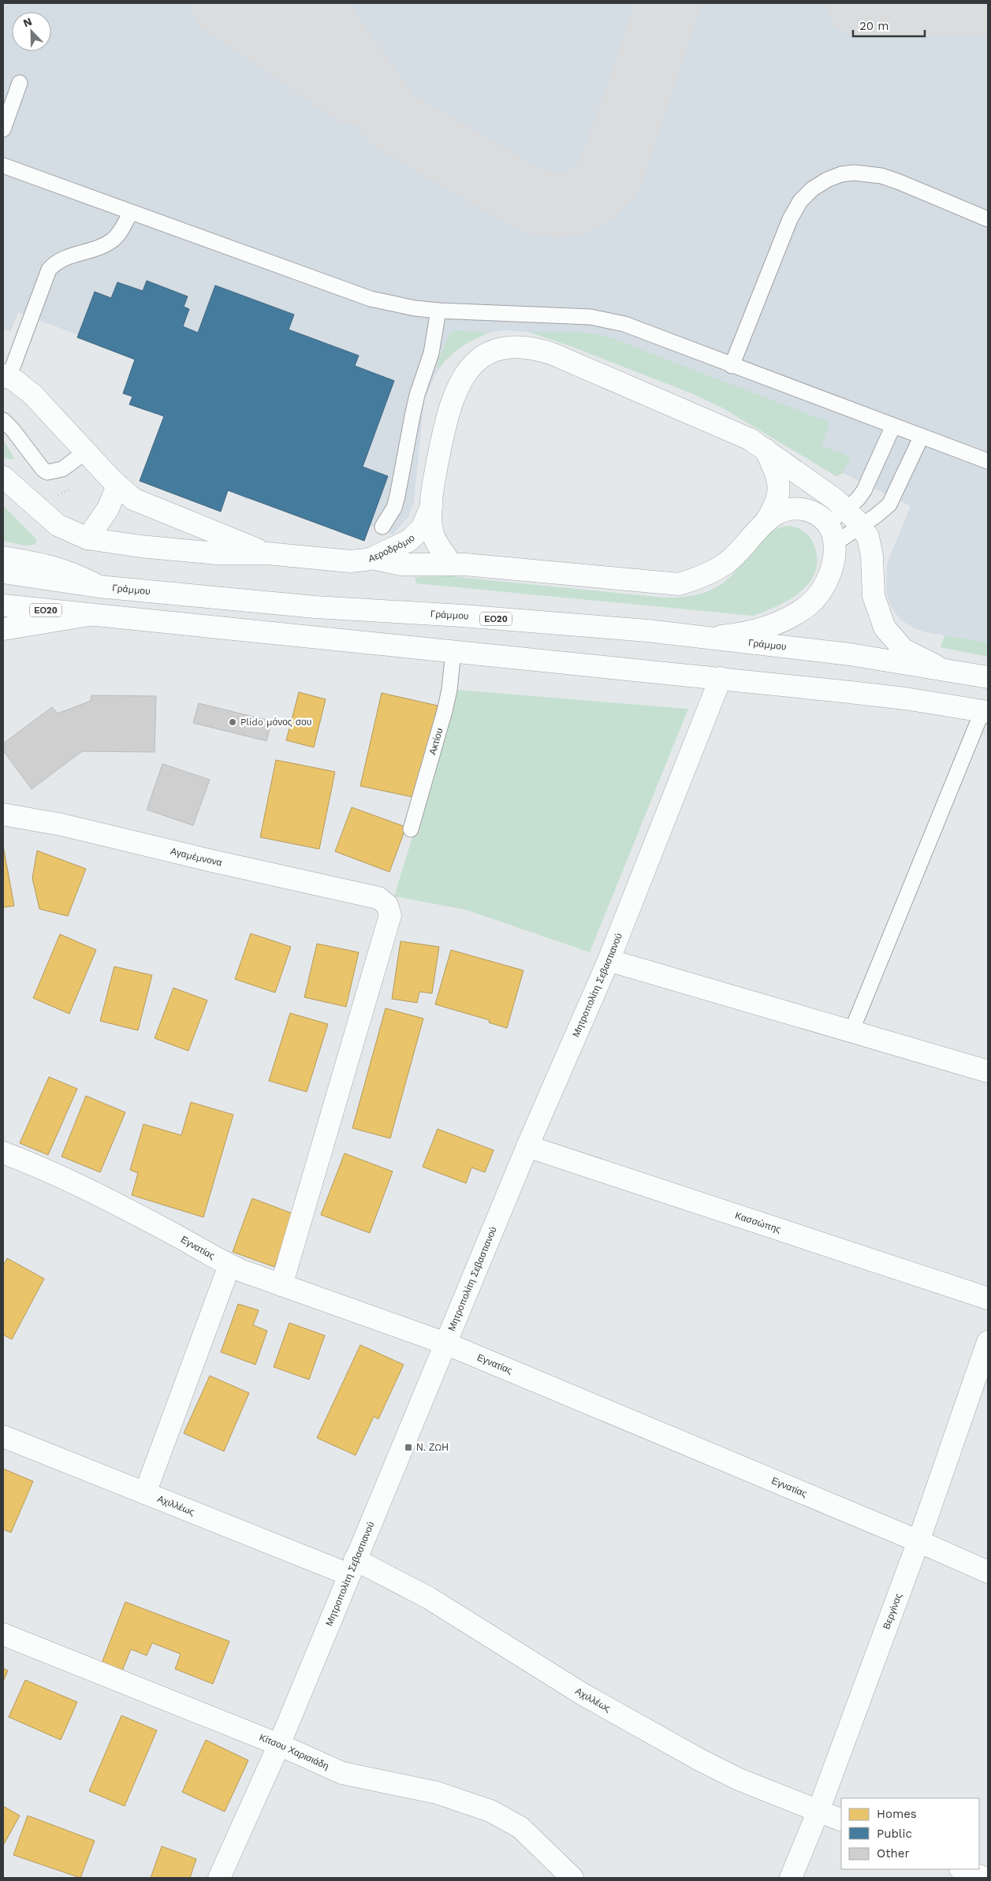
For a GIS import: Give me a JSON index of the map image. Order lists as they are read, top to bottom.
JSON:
{
  "streets": {
    "main road": [
      "Αεροδρόμιο",
      "Γράμμου",
      "ΕΟ20",
      "Αγαμέμνονα",
      "Μητροπολίτη Σεβαστιανού",
      "Κασσώπης",
      "Εγνατίας",
      "Αχιλλέως",
      "Βεργίνας",
      "Κίτσου Χαρισιάδη"
    ],
    "lane": ["Ακτίου"]
  },
  "crossings": [
    ["ΕΟ20", "Ακτίου"],
    ["ΕΟ20", "Μητροπολίτη Σεβαστιανού"],
    ["Αγαμέμνονα", "Εγνατίας"],
    ["Μητροπολίτη Σεβαστιανού", "Κασσώπης"],
    ["Μητροπολίτη Σεβαστιανού", "Εγνατίας"],
    ["Μητροπολίτη Σεβαστιανού", "Αχιλλέως"],
    ["Μητροπολίτη Σεβαστιανού", "Κίτσου Χαρισιάδη"],
    ["Εγνατίας", "Βεργίνας"],
    ["Αχιλλέως", "Βεργίνας"]
  ],
  "places": {
    "other": ["Plido μόνος σου"],
    "transit": ["Ν. ΖΩΗ"]
  },
  "legend": ["Homes", "Public", "Other"],
  "scale_bar": "20 m",
  "north": "top left"
}
